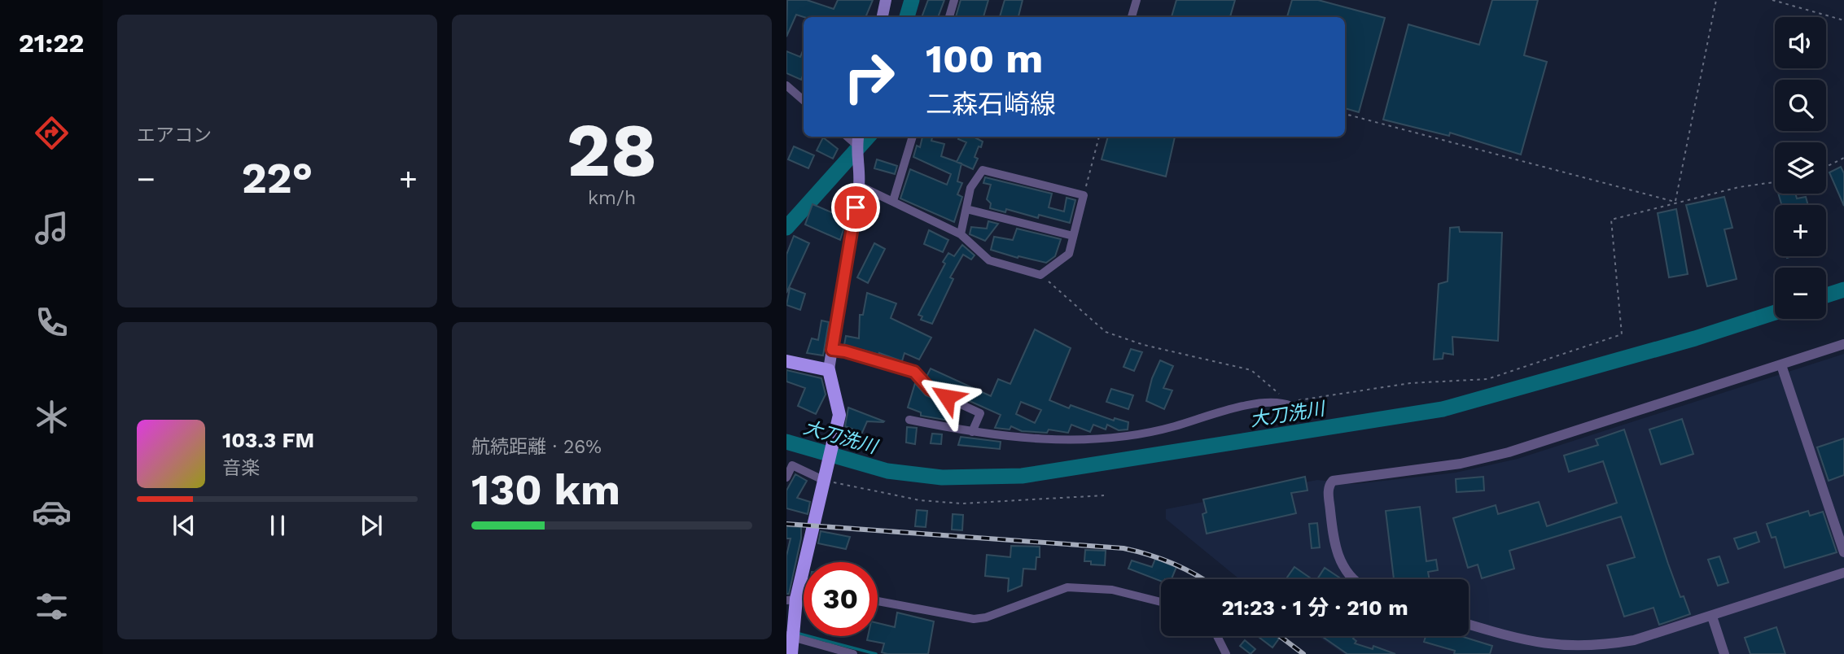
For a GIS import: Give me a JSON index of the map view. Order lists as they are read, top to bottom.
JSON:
{
  "water": ["大刀洗川"],
  "page": {
    "tabs": "21:22",
    "tile": [
      "エアコン",
      ["28", "km/h"],
      ["航続距離 · 26%", "130 km"]
    ],
    "map_buttons": ["+", "−"],
    "turn": ["100 m", "二森石崎線"],
    "heat": ["−", "22°", "+"],
    "song": ["103.3 FM", "音楽"],
    "limit": "30",
    "trip": "21:23 · 1 分 · 210 m"
  }
}
